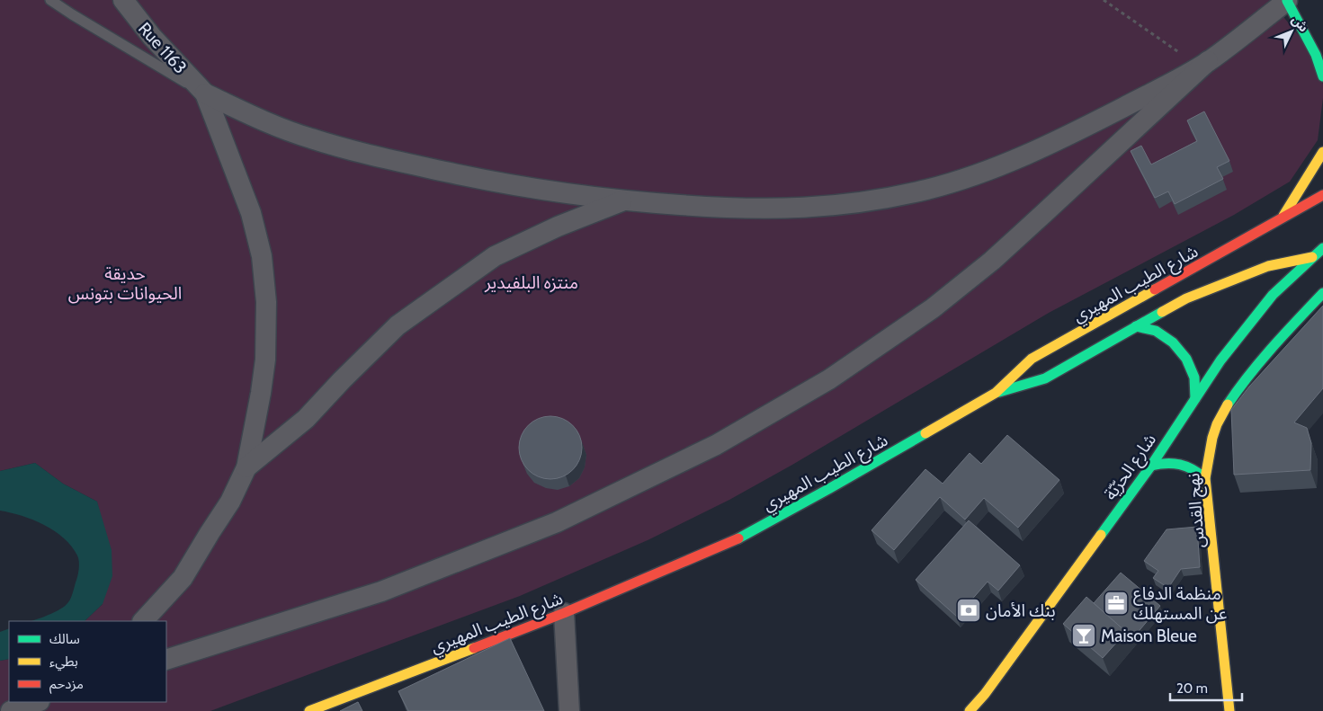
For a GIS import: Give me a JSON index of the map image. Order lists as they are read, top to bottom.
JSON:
{
  "streets": {
    "main road": ["شارع الطيب المهيري", "شارع الحرّيّة", "نهج القدس"],
    "street": ["Rue 1163"]
  },
  "parks": ["حديقة الحيوانات بتونس", "منتزه البلفيدير"],
  "places": {
    "office": ["منظمة الدفاع عن المستهلك"],
    "bank": ["بنك الأمان"],
    "bar": ["Maison Bleue"]
  },
  "legend": ["سالك", "بطيء", "مزدحم"],
  "scale_bar": "20 m",
  "north": "top right"
}
